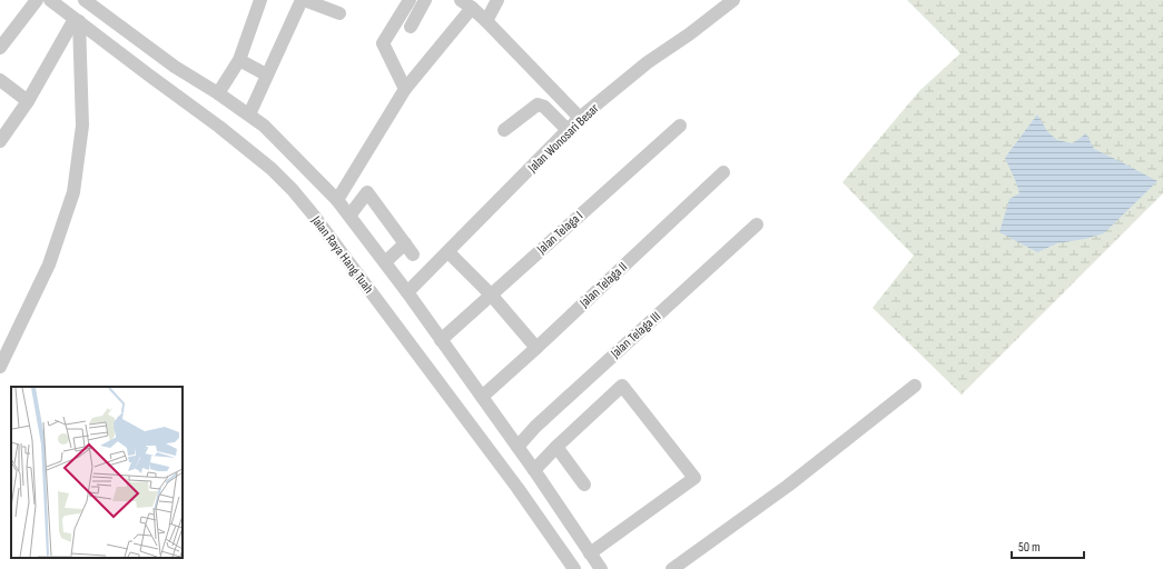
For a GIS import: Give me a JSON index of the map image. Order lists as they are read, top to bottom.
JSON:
{
  "streets": {
    "street": [
      "Jalan Wonosari Besar",
      "Jalan Telaga I",
      "Jalan Raya Hang Tuah",
      "Jalan Telaga II",
      "Jalan Telaga III"
    ]
  },
  "scale_bar": "50 m"
}
